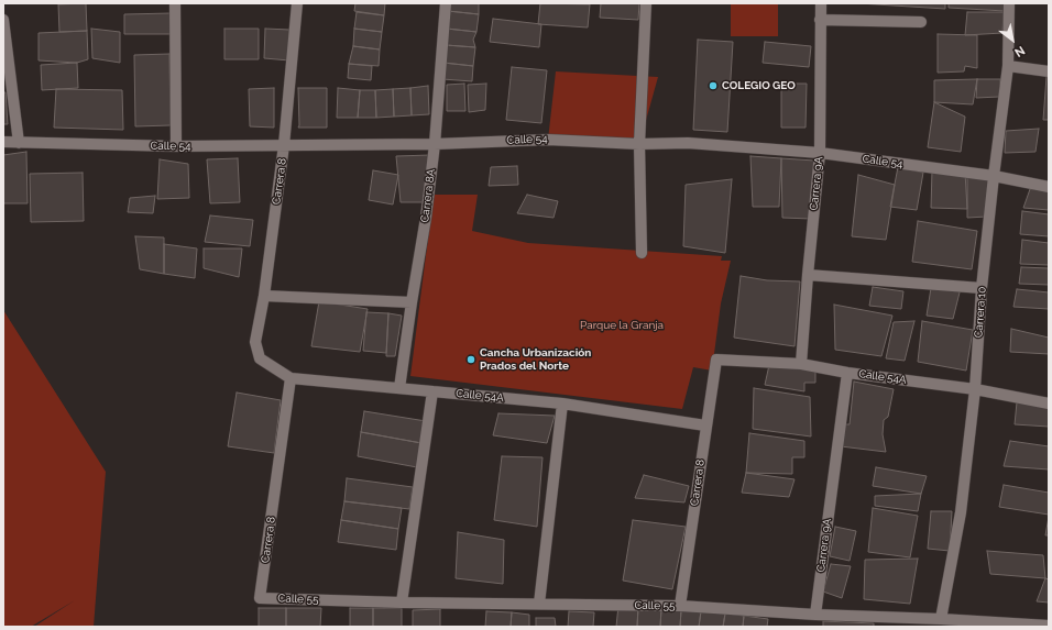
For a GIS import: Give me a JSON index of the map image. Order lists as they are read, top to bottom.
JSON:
{
  "streets": {
    "street": [
      "Calle 54",
      "Carrera 8",
      "Carrera 9A",
      "Carrera 8A",
      "Carrera 10",
      "Calle 54A",
      "Calle 55"
    ]
  },
  "crossings": [
    ["Calle 54", "Carrera 8"],
    ["Calle 54", "Carrera 9A"],
    ["Calle 54", "Carrera 8A"],
    ["Calle 54", "Carrera 10"],
    ["Carrera 8", "Calle 54A"],
    ["Carrera 8", "Calle 55"],
    ["Carrera 9A", "Calle 54A"],
    ["Carrera 9A", "Calle 55"],
    ["Carrera 8A", "Calle 54A"],
    ["Carrera 10", "Calle 54A"],
    ["Carrera 10", "Calle 55"]
  ],
  "parks": ["Parque la Granja"],
  "places": ["COLEGIO GEO", "Cancha Urbanización Prados del Norte"],
  "north": "bottom right"
}
